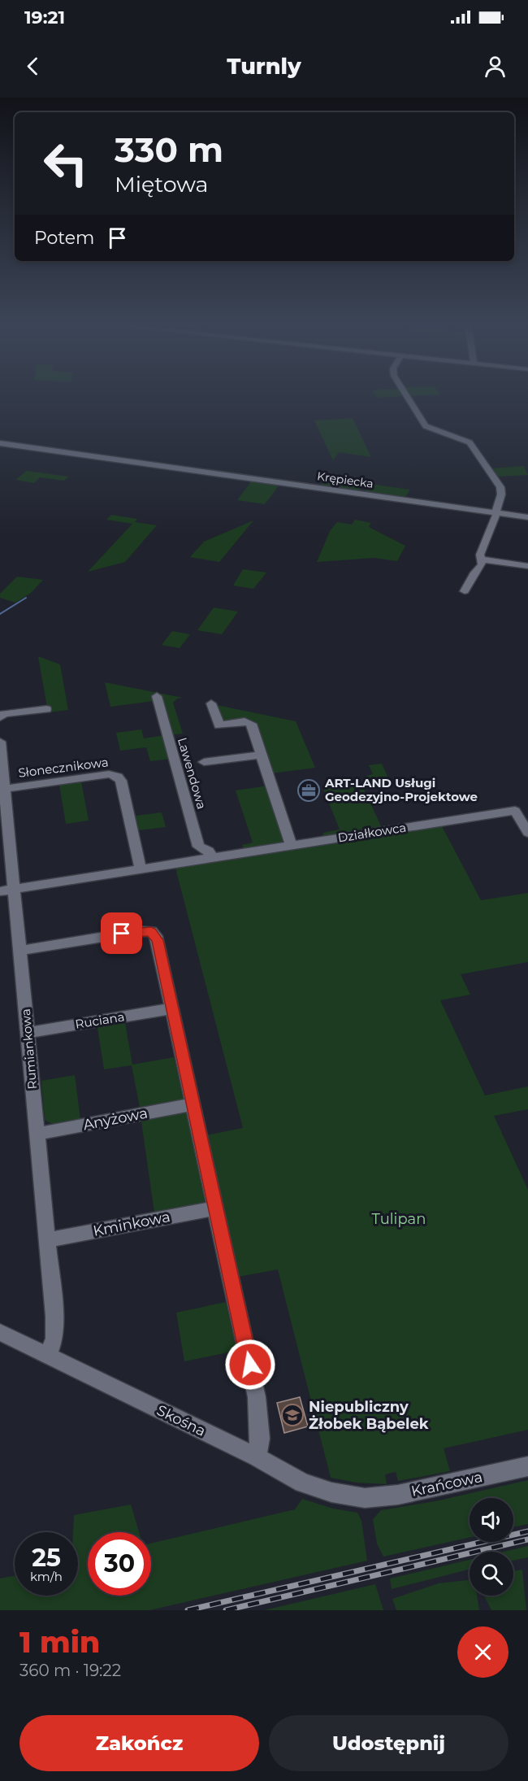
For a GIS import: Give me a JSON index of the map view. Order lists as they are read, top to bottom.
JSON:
{
  "streets": {
    "street": [
      "Krępiecka",
      "Słonecznikowa",
      "Lawendowa",
      "Działkowca",
      "Ruciana",
      "Rumiankowa",
      "Anyżowa",
      "Kminkowa",
      "Skośna",
      "Krańcowa"
    ]
  },
  "crossings": [
    ["Słonecznikowa", "Działkowca"],
    ["Słonecznikowa", "Rumiankowa"],
    ["Lawendowa", "Działkowca"],
    ["Ruciana", "Rumiankowa"],
    ["Rumiankowa", "Anyżowa"],
    ["Rumiankowa", "Kminkowa"],
    ["Rumiankowa", "Skośna"],
    ["Skośna", "Krańcowa"]
  ],
  "parks": ["Tulipan"],
  "places": {
    "office": ["ART-LAND Usługi Geodezyjno-Projektowe"],
    "school or university": ["Niepubliczny Żłobek Bąbelek"]
  },
  "page": {
    "status": "19:21",
    "header": "Turnly",
    "turn": ["330 m", "Miętowa"],
    "then": "Potem",
    "speed": "25 km/h",
    "limit": "30",
    "heading": ["1 min", "360 m · 19:22"],
    "buttons": ["Zakończ", "Udostępnij"]
  }
}
